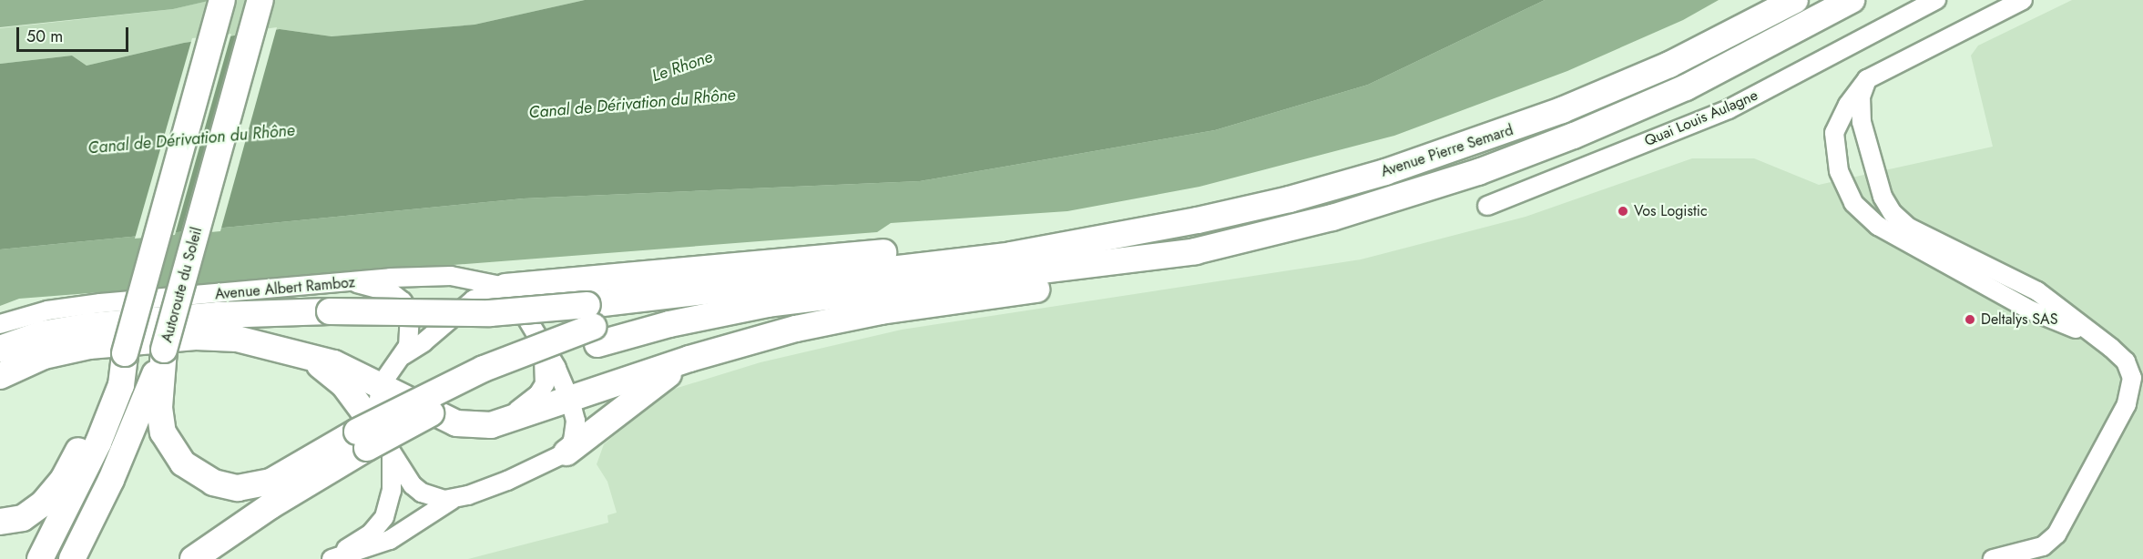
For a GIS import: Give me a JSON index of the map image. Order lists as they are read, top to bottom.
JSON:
{
  "streets": {
    "highway": ["Avenue Pierre Semard", "Autoroute du Soleil"],
    "street": ["Quai Louis Aulagne", "Avenue Albert Ramboz"]
  },
  "water": ["Le Rhone", "Canal de Dérivation du Rhône"],
  "places": ["Vos Logistic", "Deltalys SAS"],
  "scale_bar": "50 m"
}
